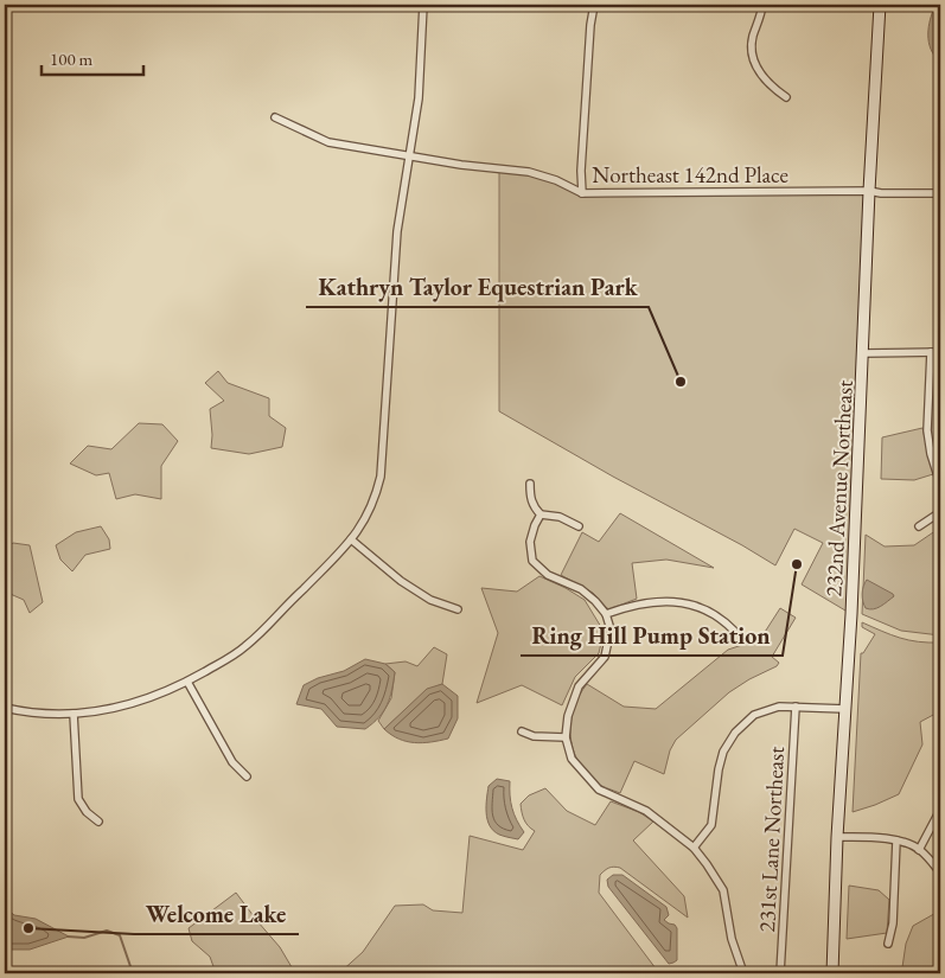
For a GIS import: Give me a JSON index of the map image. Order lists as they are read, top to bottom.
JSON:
{
  "streets": {
    "street": ["Northeast 142nd Place", "232nd Avenue Northeast", "231st Lane Northeast"]
  },
  "crossings": [
    ["Northeast 142nd Place", "232nd Avenue Northeast"]
  ],
  "places": ["Kathryn Taylor Equestrian Park", "Ring Hill Pump Station", "Welcome Lake"],
  "scale_bar": "100 m"
}
